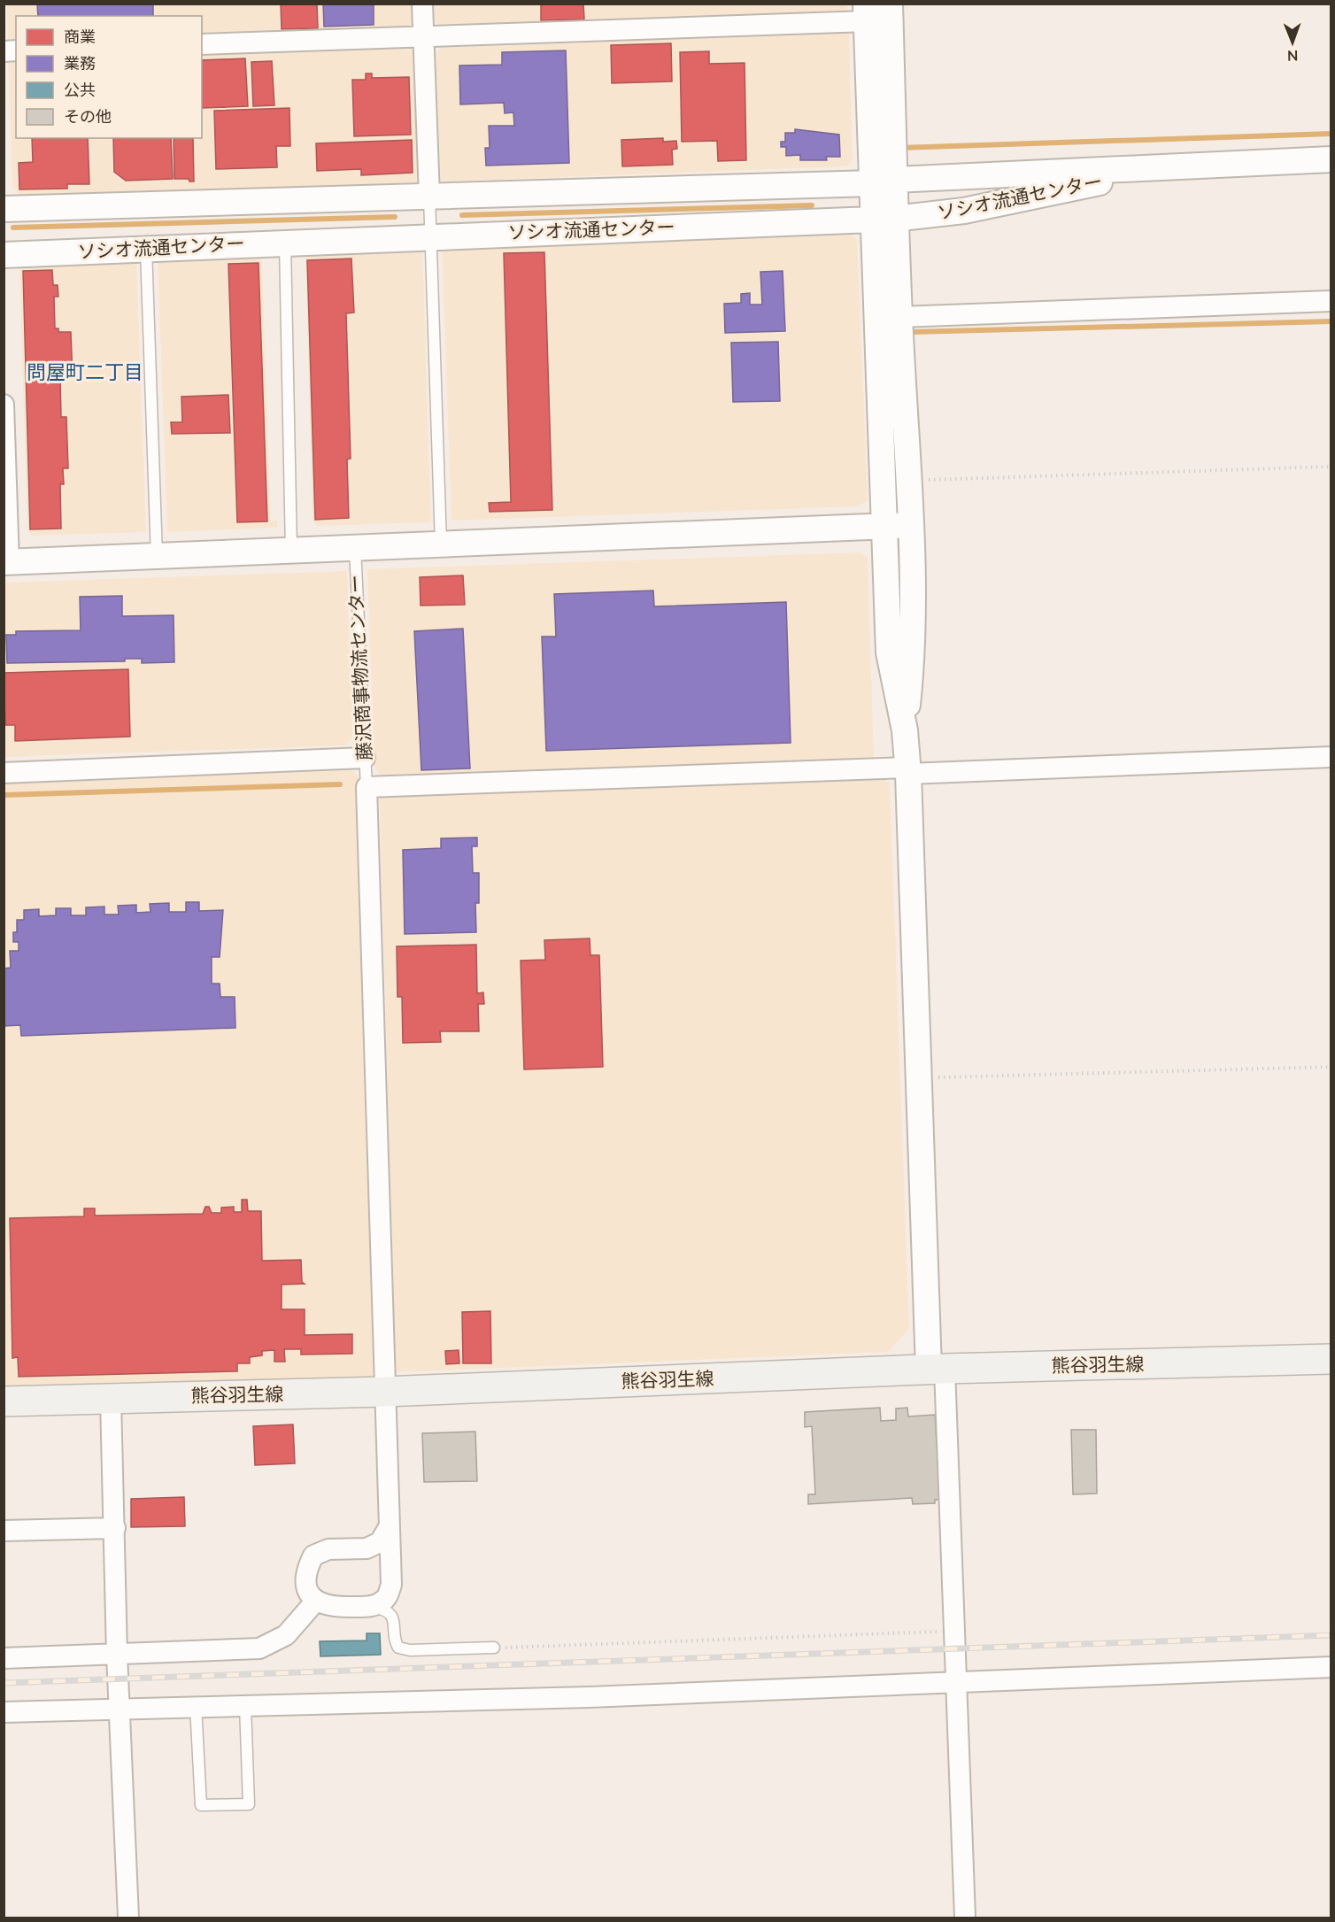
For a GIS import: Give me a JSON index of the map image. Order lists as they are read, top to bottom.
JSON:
{
  "streets": {
    "main road": ["熊谷羽生線"],
    "street": ["ソシオ流通センター"],
    "lane": ["藤沢商事物流センター"]
  },
  "districts": ["問屋町二丁目"],
  "legend": [
    "商業",
    "業務",
    "公共",
    "その他"
  ],
  "north": "bottom"
}
